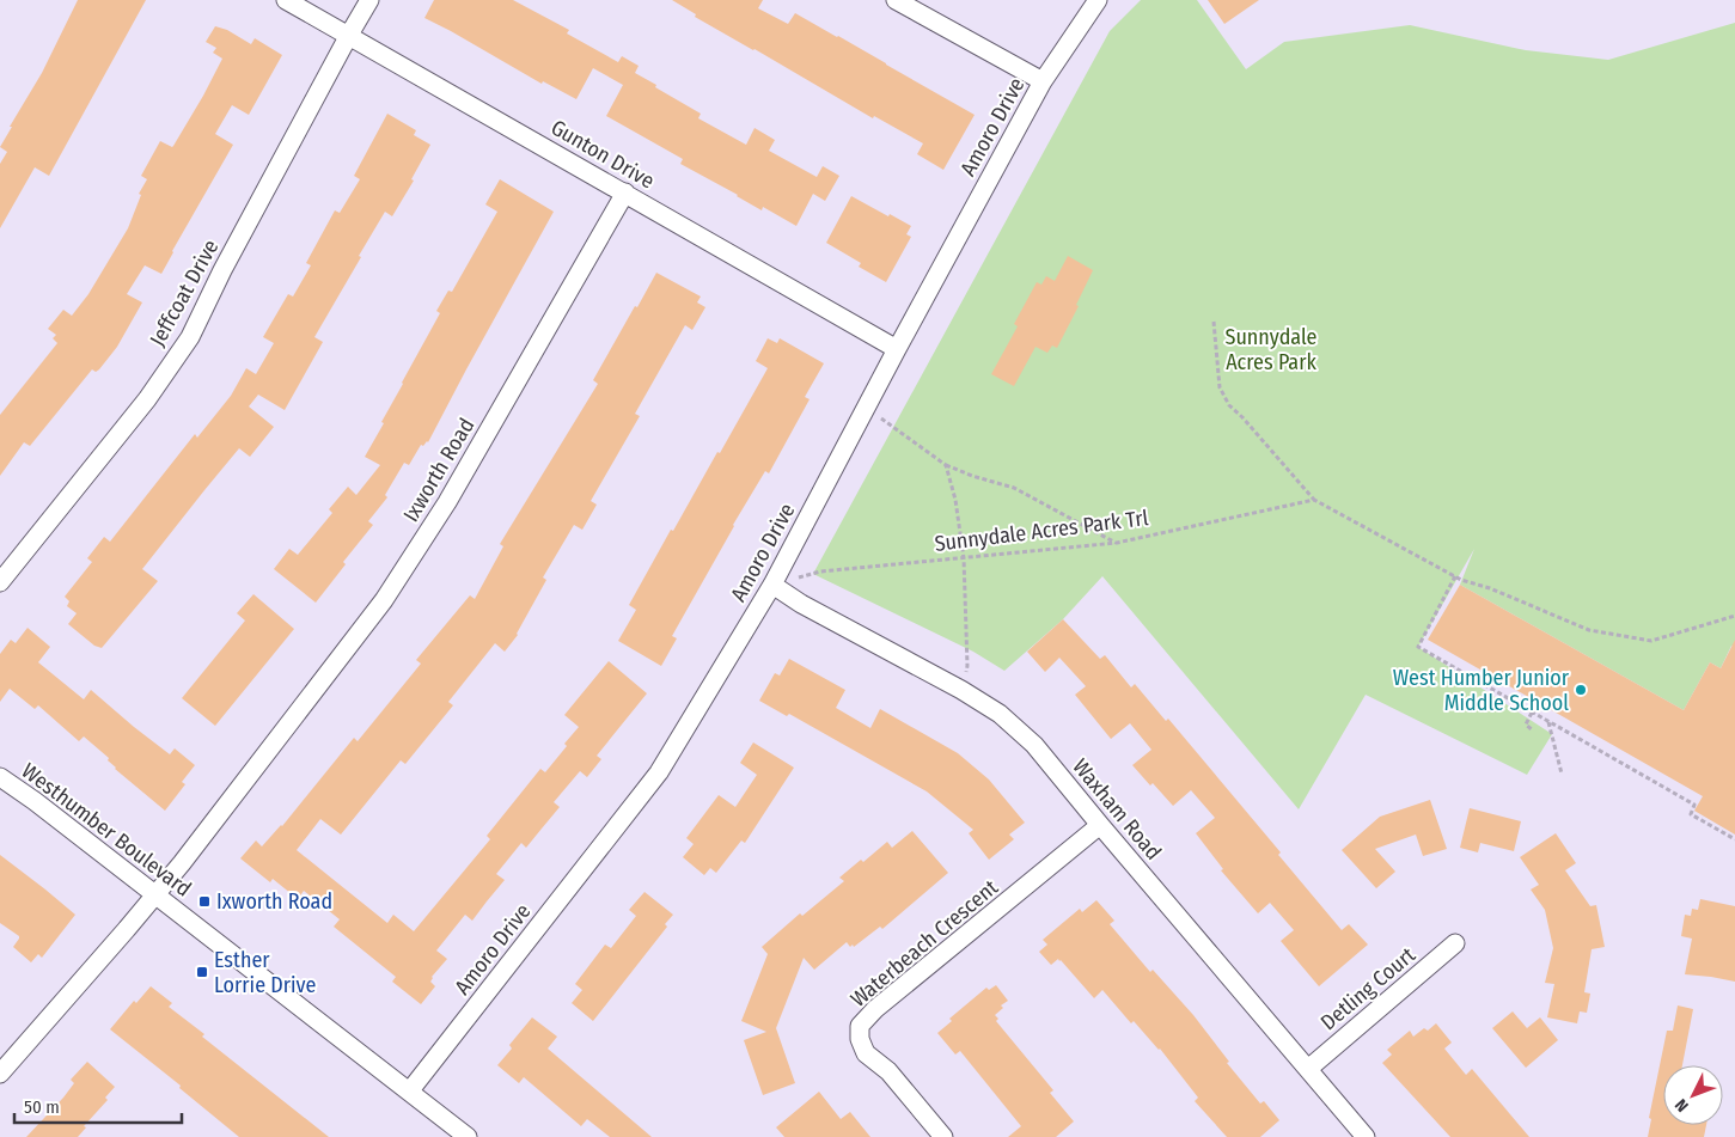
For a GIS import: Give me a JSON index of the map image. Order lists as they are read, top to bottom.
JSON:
{
  "streets": {
    "street": [
      "Amoro Drive",
      "Gunton Drive",
      "Jeffcoat Drive",
      "Ixworth Road",
      "Waxham Road",
      "Westhumber Boulevard",
      "Waterbeach Crescent",
      "Detling Court"
    ],
    "path": ["Sunnydale Acres Park Trl"]
  },
  "crossings": [
    ["Amoro Drive", "Gunton Drive"],
    ["Amoro Drive", "Sunnydale Acres Park Trl"],
    ["Amoro Drive", "Waxham Road"],
    ["Amoro Drive", "Westhumber Boulevard"],
    ["Gunton Drive", "Jeffcoat Drive"],
    ["Gunton Drive", "Ixworth Road"],
    ["Ixworth Road", "Westhumber Boulevard"],
    ["Sunnydale Acres Park Trl", "Waxham Road"],
    ["Waxham Road", "Waterbeach Crescent"],
    ["Waxham Road", "Detling Court"]
  ],
  "parks": ["Sunnydale Acres Park"],
  "places": {
    "other": ["West Humber Junior Middle School"],
    "transit": ["Ixworth Road", "Esther Lorrie Drive"]
  },
  "scale_bar": "50 m",
  "north": "bottom left"
}
